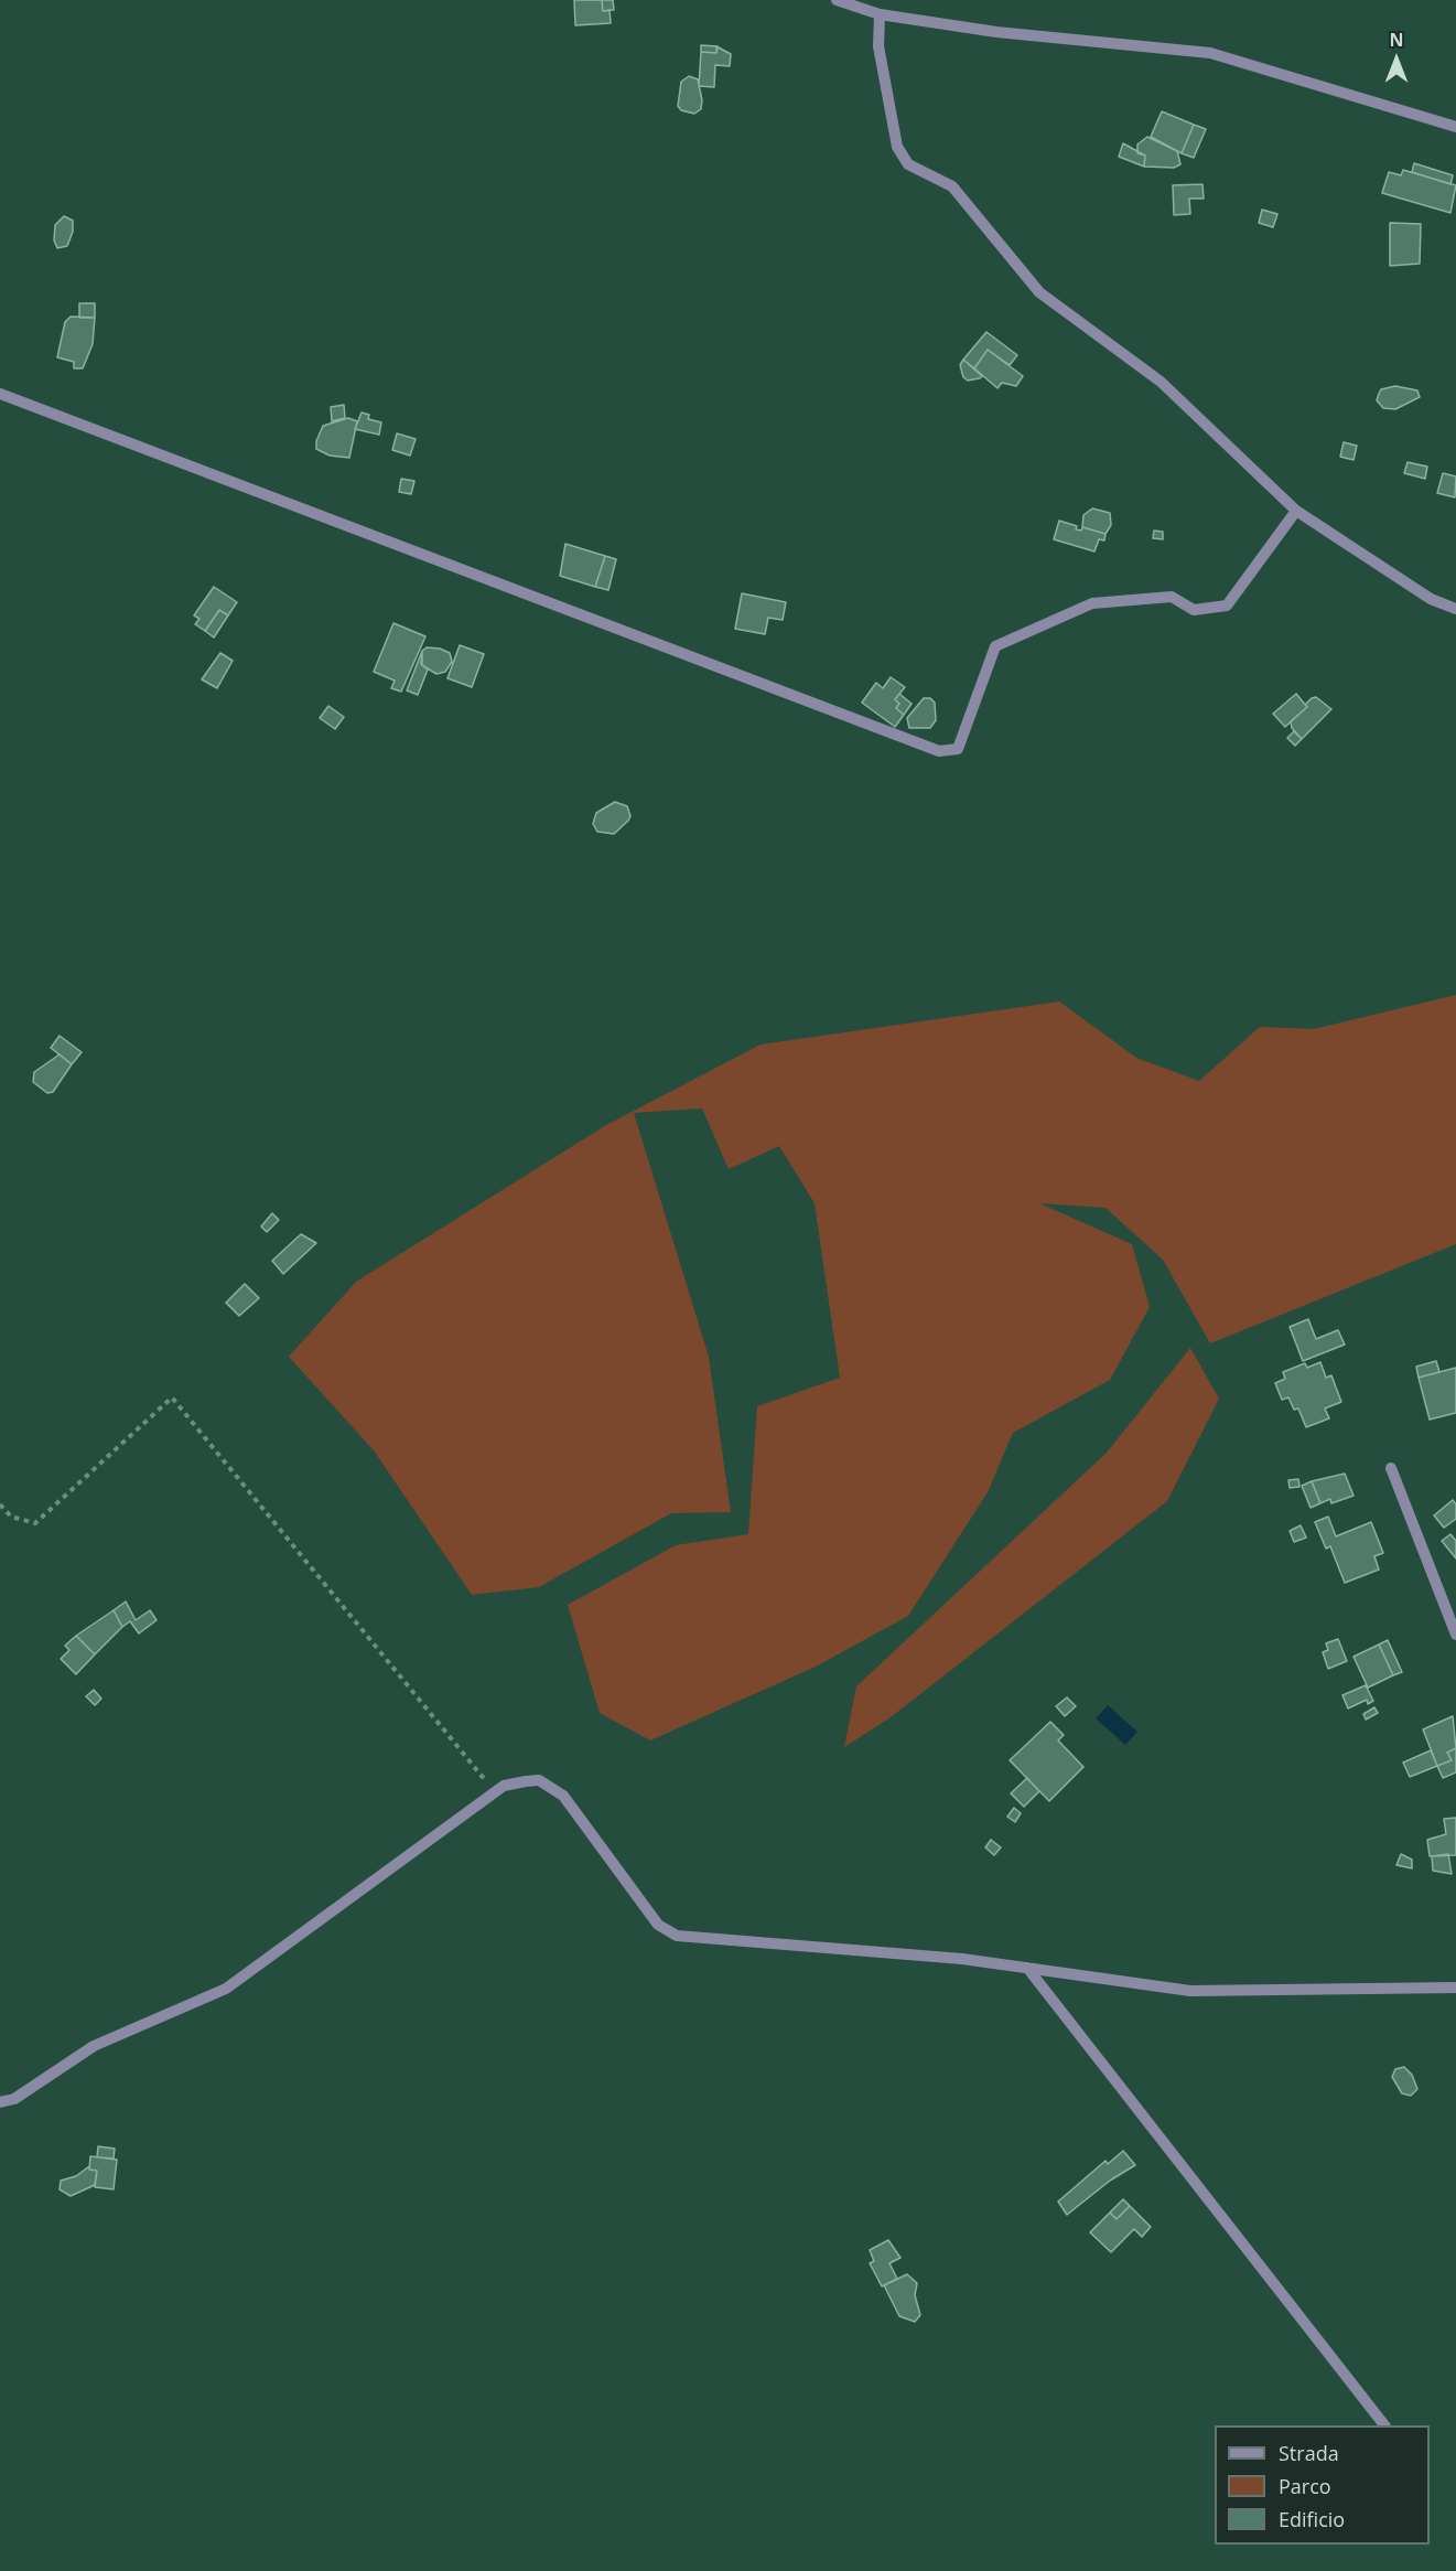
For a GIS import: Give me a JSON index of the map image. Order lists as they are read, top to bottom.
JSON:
{
  "legend": ["Strada", "Parco", "Edificio"],
  "north": "top"
}
